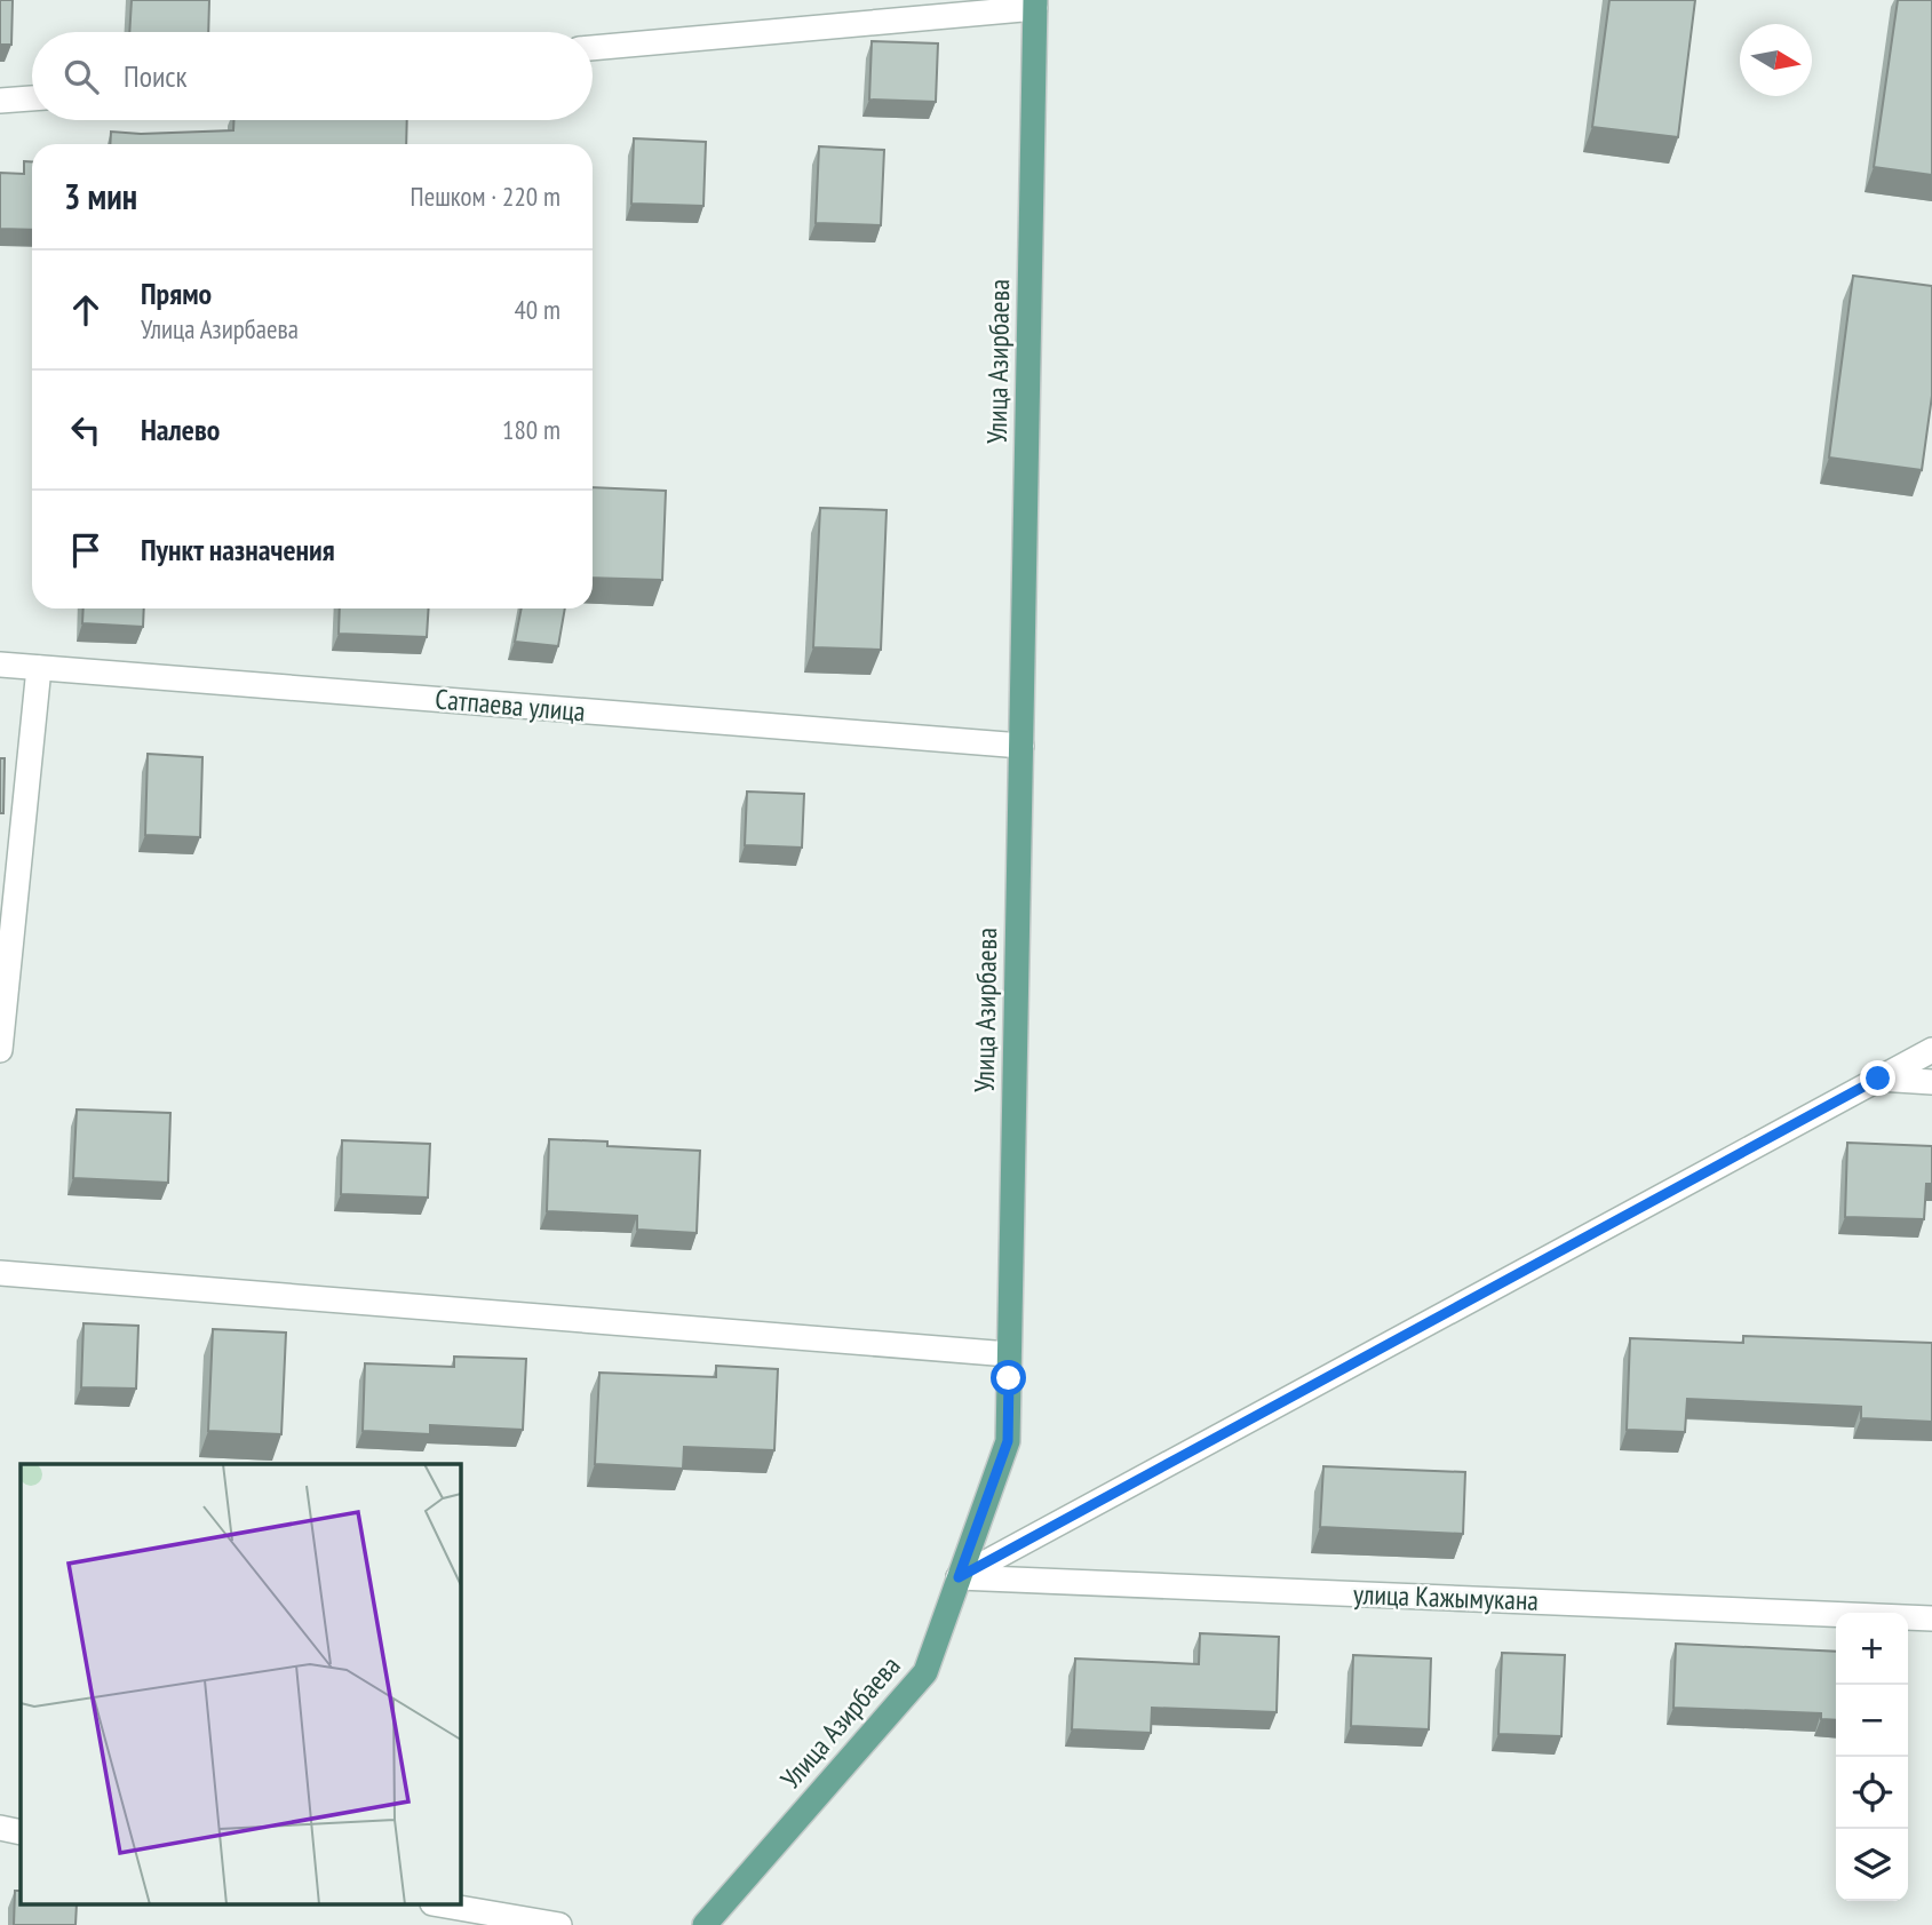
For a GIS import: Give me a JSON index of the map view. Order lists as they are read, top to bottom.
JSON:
{
  "streets": {
    "main road": ["Улица Азирбаева"],
    "street": ["Сатпаева улица", "улица Кажымукана"]
  },
  "crossings": [
    ["Улица Азирбаева", "Сатпаева улица"],
    ["Улица Азирбаева", "улица Кажымукана"]
  ],
  "north": "right",
  "page": {
    "search": "Поиск",
    "heading": ["3 мин", "Пешком · 220 m"],
    "list": [
      ["Прямо", "Улица Азирбаева", "40 m"],
      ["Налево", "180 m"],
      "Пункт назначения"
    ],
    "map_buttons": ["+", "−"]
  }
}
